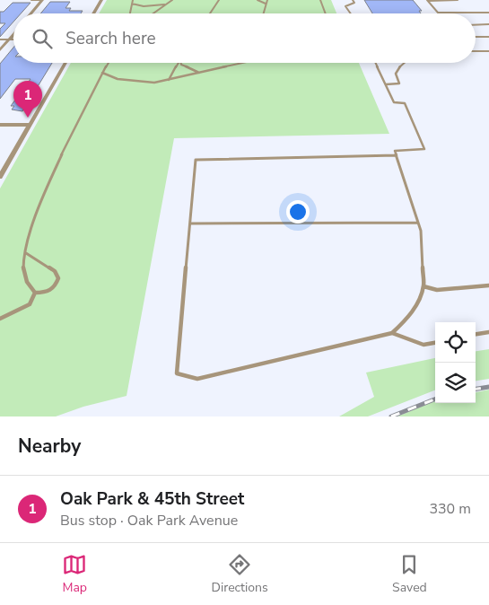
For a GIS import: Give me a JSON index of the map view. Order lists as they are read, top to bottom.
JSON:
{
  "page": {
    "search": "Search here",
    "pins": "1",
    "heading": "Nearby",
    "list": [
      {
        "mark": "1",
        "name": "Oak Park & 45th Street",
        "note": "Bus stop · Oak Park Avenue",
        "value": "330 m"
      }
    ],
    "nav": ["Map", "Directions", "Saved"]
  }
}
